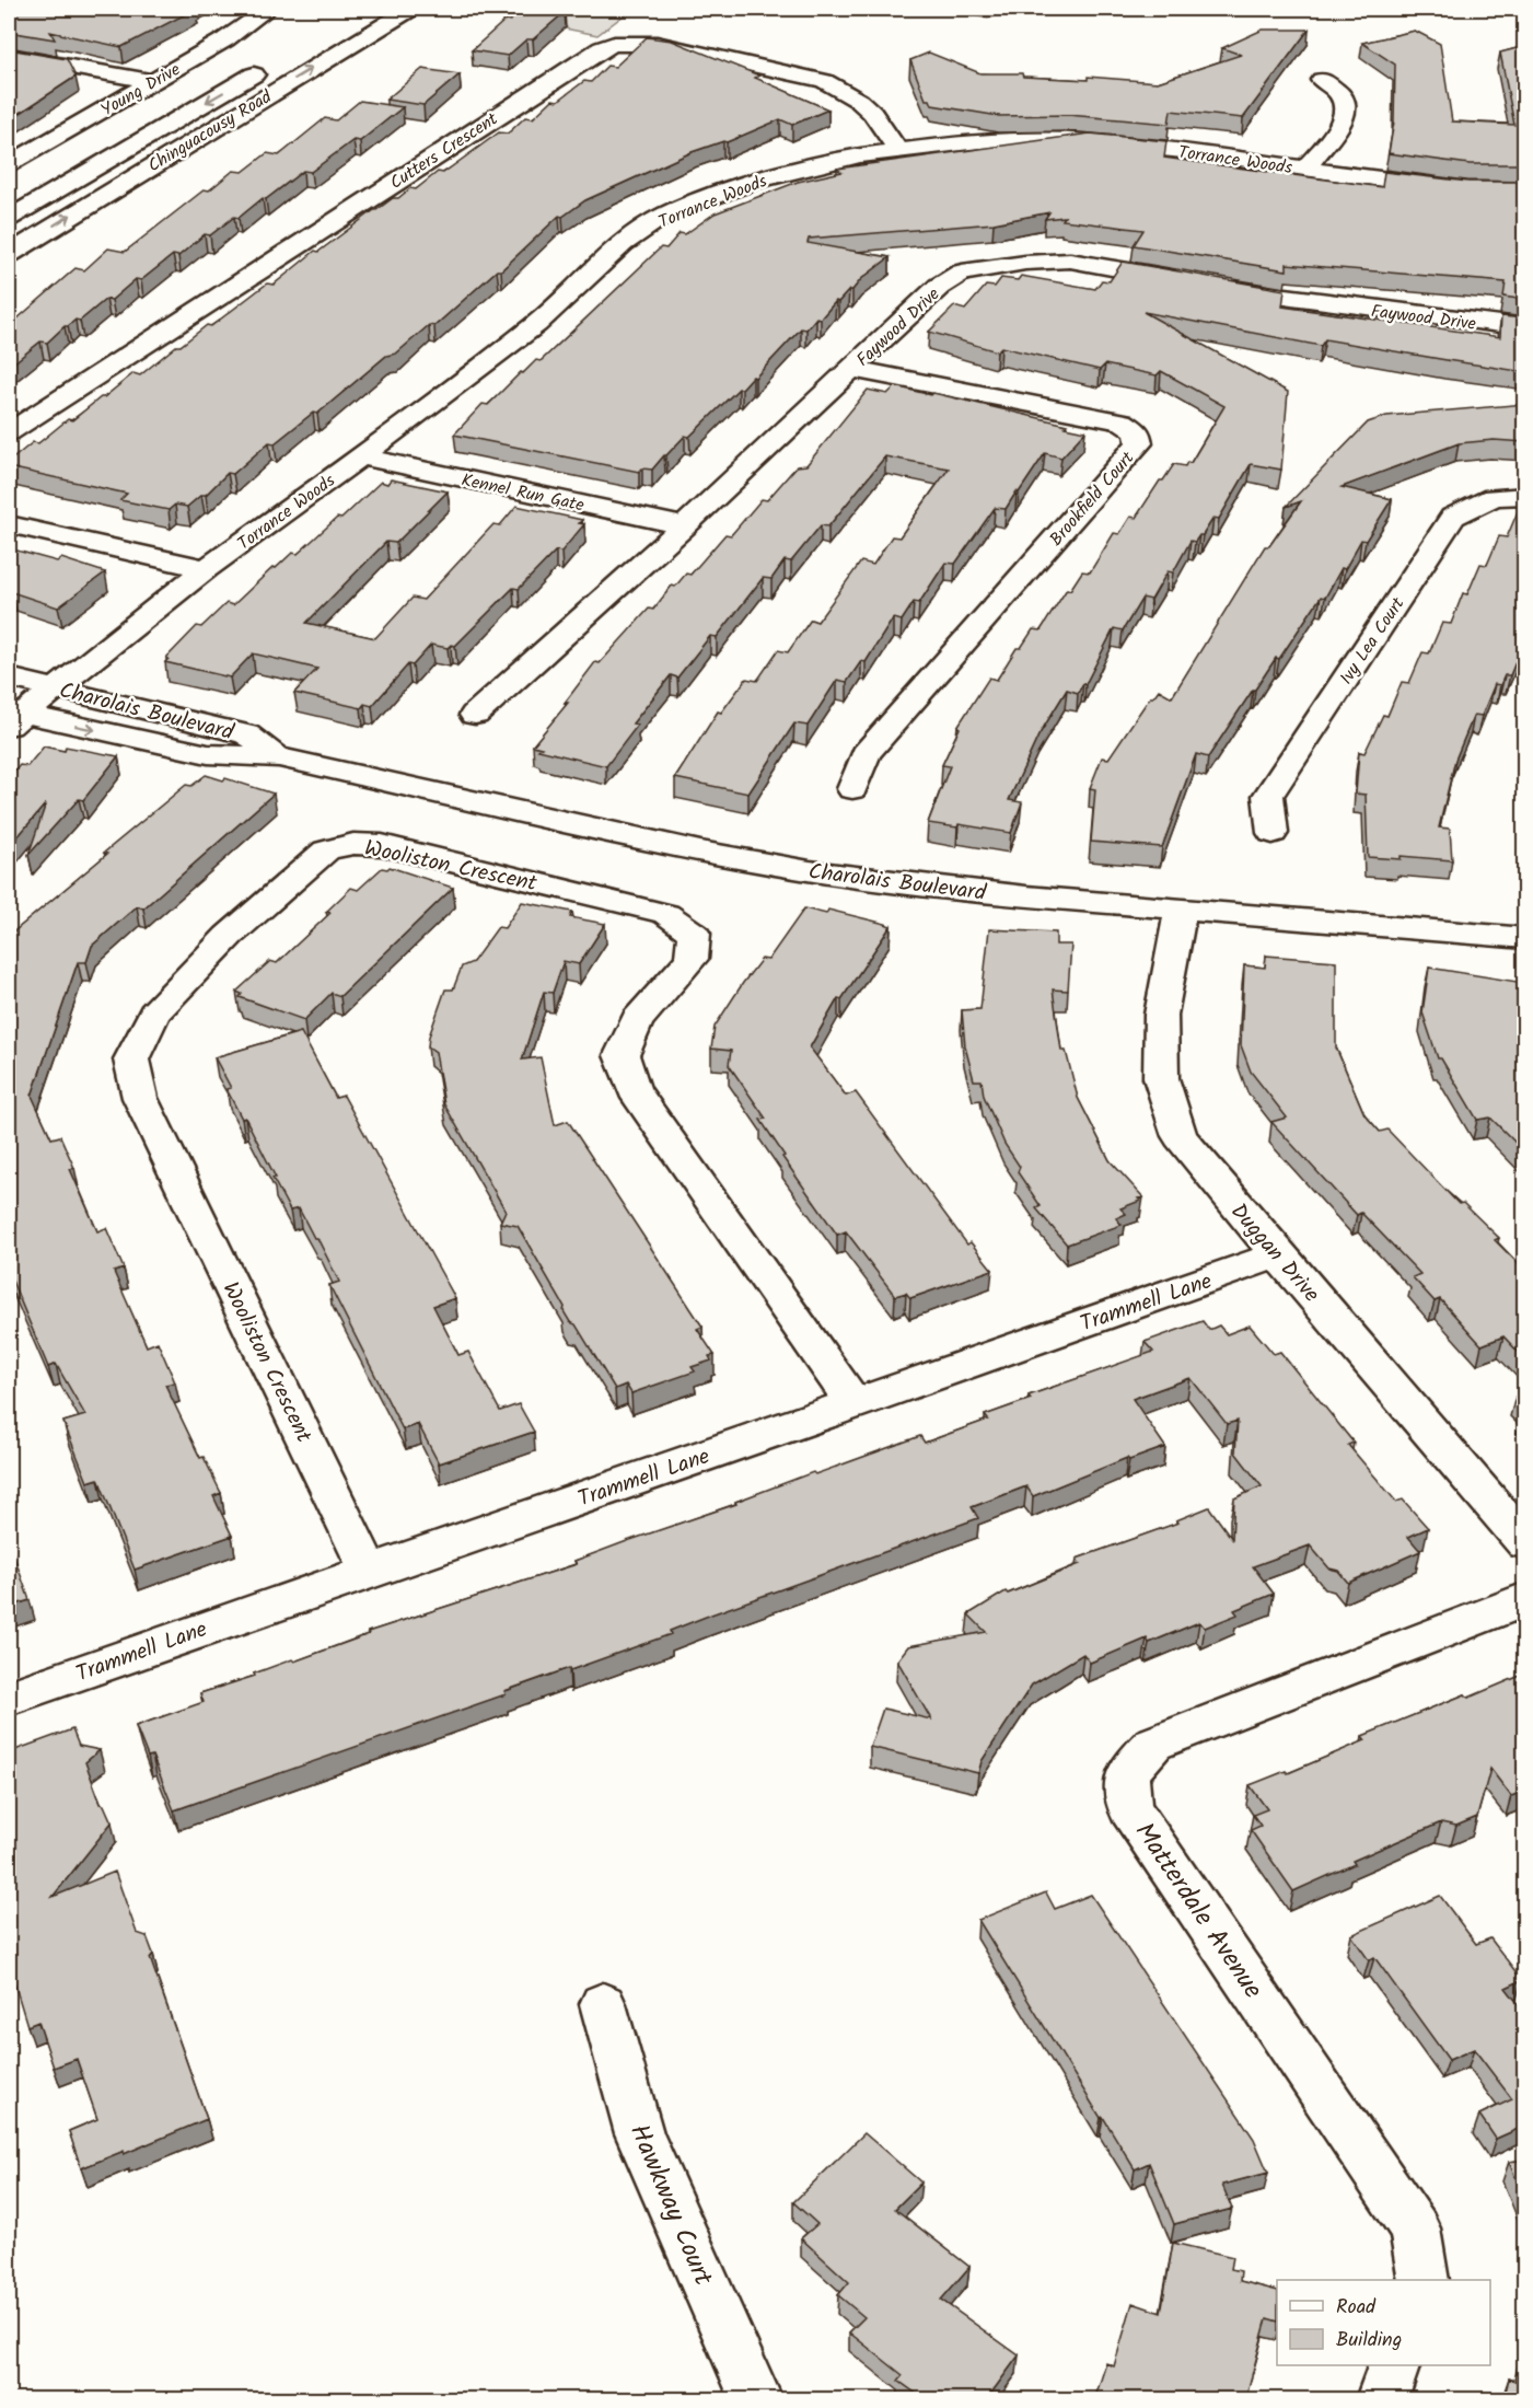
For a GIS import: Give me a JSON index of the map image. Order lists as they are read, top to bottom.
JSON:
{
  "streets": {
    "street": [
      "Young Drive",
      "Chinguacousy Road",
      "Cutters Crescent",
      "Torrance Woods",
      "Faywood Drive",
      "Kennel Run Gate",
      "Brookfield Court",
      "Ivy Lea Court",
      "Charolais Boulevard",
      "Wooliston Crescent",
      "Duggan Drive",
      "Trammell Lane",
      "Matterdale Avenue",
      "Hawkway Court"
    ]
  },
  "crossings": [
    ["Cutters Crescent", "Torrance Woods"],
    ["Torrance Woods", "Kennel Run Gate"],
    ["Torrance Woods", "Charolais Boulevard"],
    ["Faywood Drive", "Kennel Run Gate"],
    ["Faywood Drive", "Brookfield Court"],
    ["Charolais Boulevard", "Duggan Drive"],
    ["Wooliston Crescent", "Trammell Lane"],
    ["Duggan Drive", "Trammell Lane"]
  ],
  "legend": ["Road", "Building"]
}
